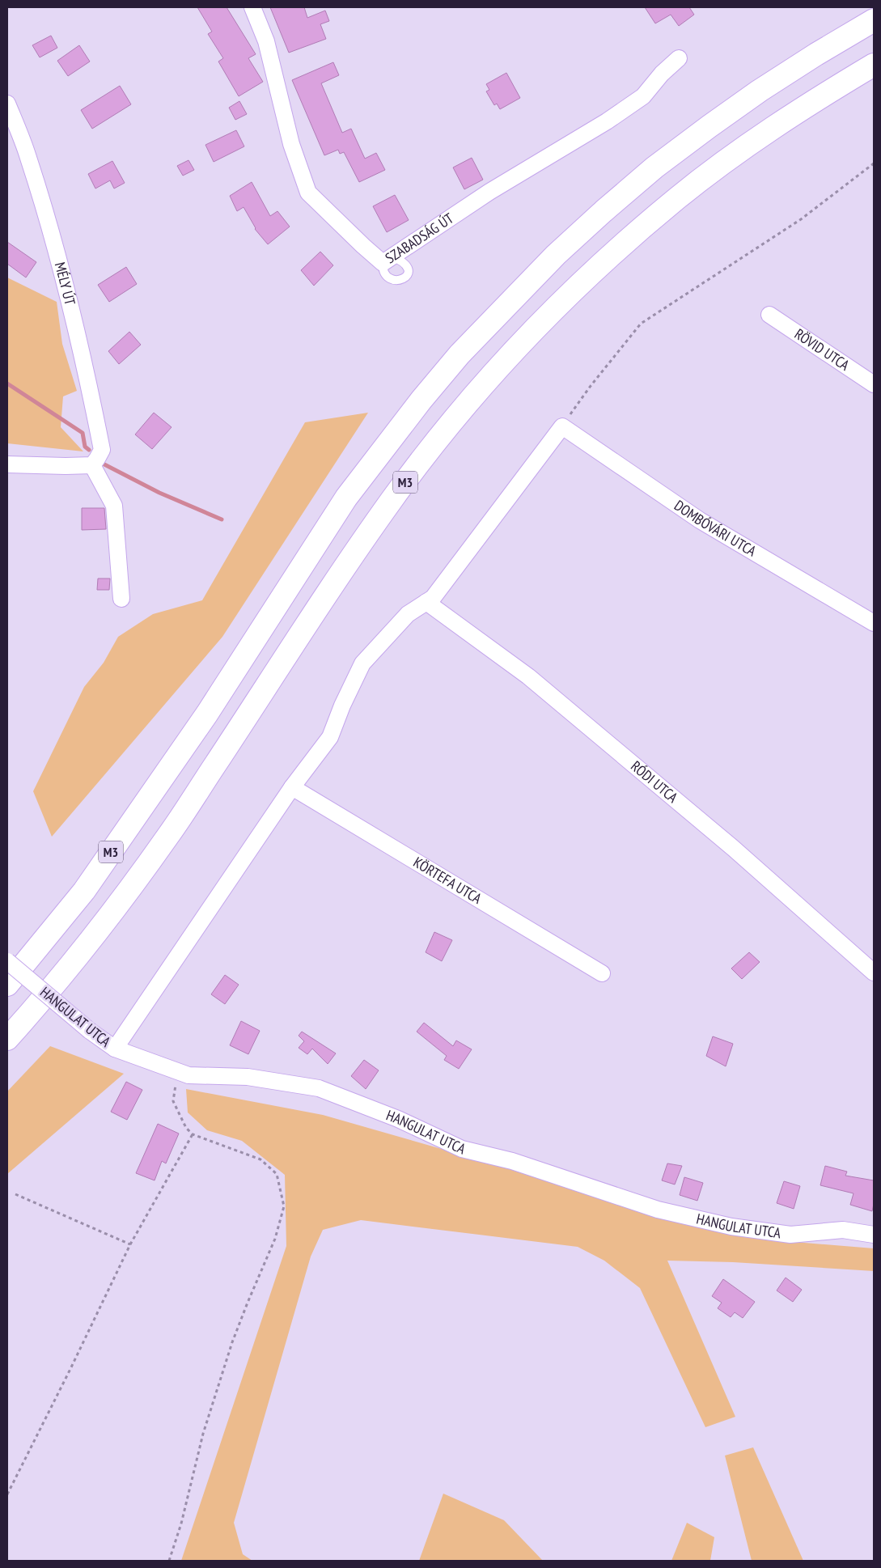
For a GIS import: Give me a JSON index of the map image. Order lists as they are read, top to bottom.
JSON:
{
  "streets": {
    "highway": ["M3"],
    "street": [
      "SZABADSÁG ÚT",
      "MÉLY ÚT",
      "RÖVID UTCA",
      "DOMBÓVÁRI UTCA",
      "RÓDI UTCA",
      "KÖRTEFA UTCA",
      "HANGULAT UTCA"
    ]
  }
}
